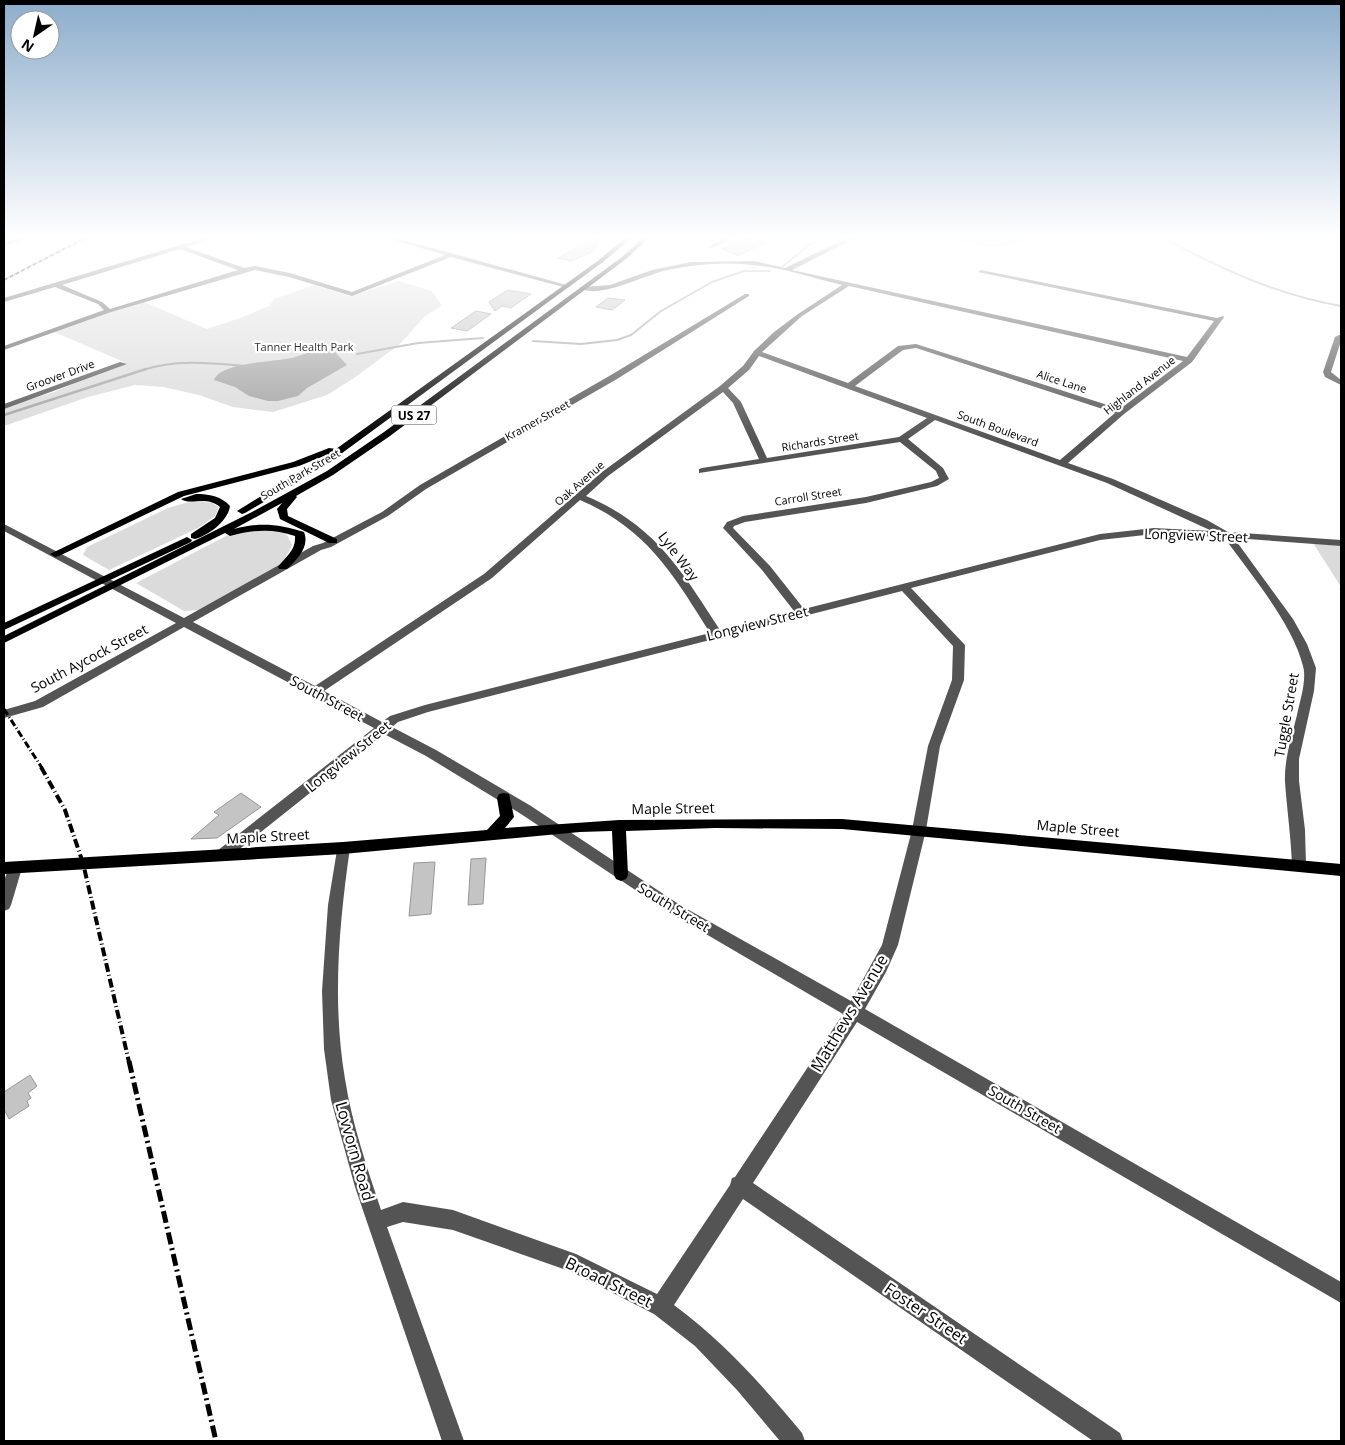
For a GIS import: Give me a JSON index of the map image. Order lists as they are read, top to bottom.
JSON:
{
  "streets": {
    "main road": ["US 27", "South Park Street", "Maple Street"],
    "street": [
      "Groover Drive",
      "Alice Lane",
      "Highland Avenue",
      "Kramer Street",
      "South Boulevard",
      "Richards Street",
      "Oak Avenue",
      "Carroll Street",
      "Longview Street",
      "Lyle Way",
      "South Aycock Street",
      "South Street",
      "Tuggle Street",
      "Matthews Avenue",
      "Lovvorn Road",
      "Broad Street",
      "Foster Street"
    ]
  },
  "crossings": [
    ["Alice Lane", "Highland Avenue"],
    ["Alice Lane", "South Boulevard"],
    ["Highland Avenue", "South Boulevard"],
    ["Kramer Street", "South Aycock Street"],
    ["Kramer Street", "South Street"],
    ["South Boulevard", "Richards Street"],
    ["South Boulevard", "Oak Avenue"],
    ["South Boulevard", "Longview Street"],
    ["South Boulevard", "Tuggle Street"],
    ["Richards Street", "Carroll Street"],
    ["Oak Avenue", "Lyle Way"],
    ["Oak Avenue", "South Street"],
    ["Carroll Street", "Longview Street"],
    ["Longview Street", "Lyle Way"],
    ["Longview Street", "South Street"],
    ["Longview Street", "Tuggle Street"],
    ["Longview Street", "Maple Street"],
    ["Longview Street", "Matthews Avenue"],
    ["South Aycock Street", "South Street"],
    ["South Street", "Maple Street"],
    ["South Street", "Matthews Avenue"],
    ["Tuggle Street", "Maple Street"],
    ["Maple Street", "Matthews Avenue"],
    ["Maple Street", "Lovvorn Road"],
    ["Matthews Avenue", "Broad Street"],
    ["Matthews Avenue", "Foster Street"],
    ["Lovvorn Road", "Broad Street"]
  ],
  "parks": ["Tanner Health Park"],
  "north": "bottom left"
}
